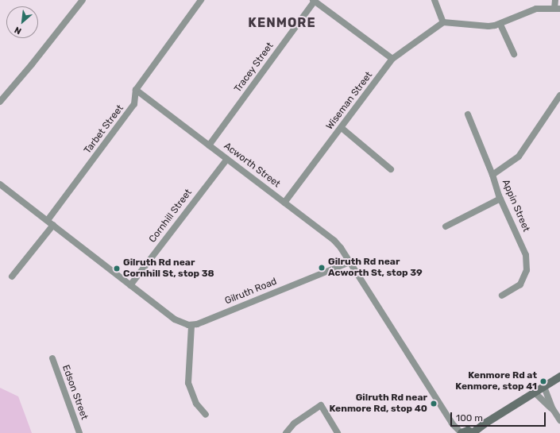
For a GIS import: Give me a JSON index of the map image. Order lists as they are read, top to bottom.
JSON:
{
  "streets": {
    "street": [
      "Tracey Street",
      "Wiseman Street",
      "Tarbet Street",
      "Acworth Street",
      "Appin Street",
      "Cornhill Street",
      "Gilruth Road",
      "Edson Street"
    ]
  },
  "crossings": [
    ["Tracey Street", "Acworth Street"],
    ["Wiseman Street", "Acworth Street"],
    ["Tarbet Street", "Acworth Street"],
    ["Acworth Street", "Cornhill Street"],
    ["Acworth Street", "Gilruth Road"]
  ],
  "districts": ["KENMORE"],
  "places": [
    "Gilruth Rd near Acworth St, stop 39",
    "Gilruth Rd near Cornhill St, stop 38",
    "Kenmore Rd at Kenmore, stop 41",
    "Gilruth Rd near Kenmore Rd, stop 40"
  ],
  "scale_bar": "100 m",
  "north": "bottom left"
}
